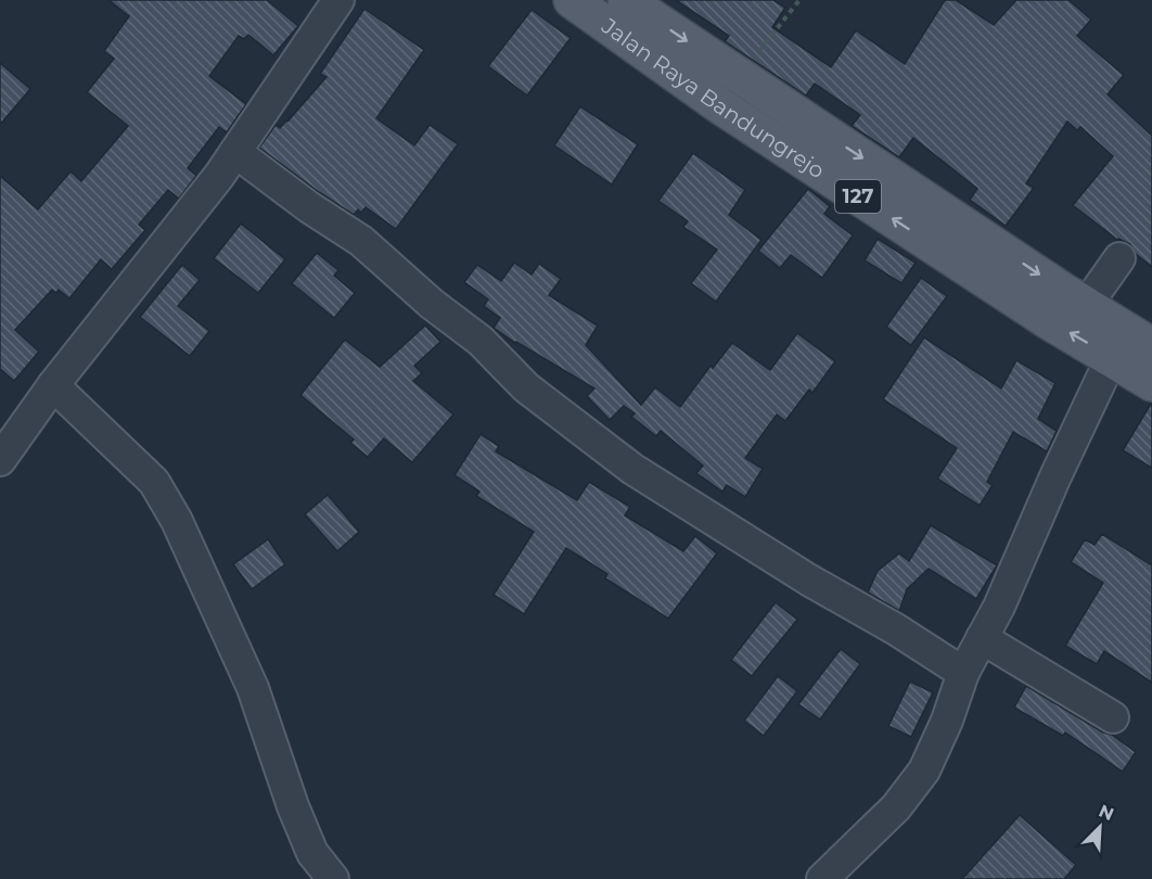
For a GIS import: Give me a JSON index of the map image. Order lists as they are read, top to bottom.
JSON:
{
  "streets": {
    "main road": ["Jalan Raya Bandungrejo", "127"]
  },
  "north": "top right"
}
